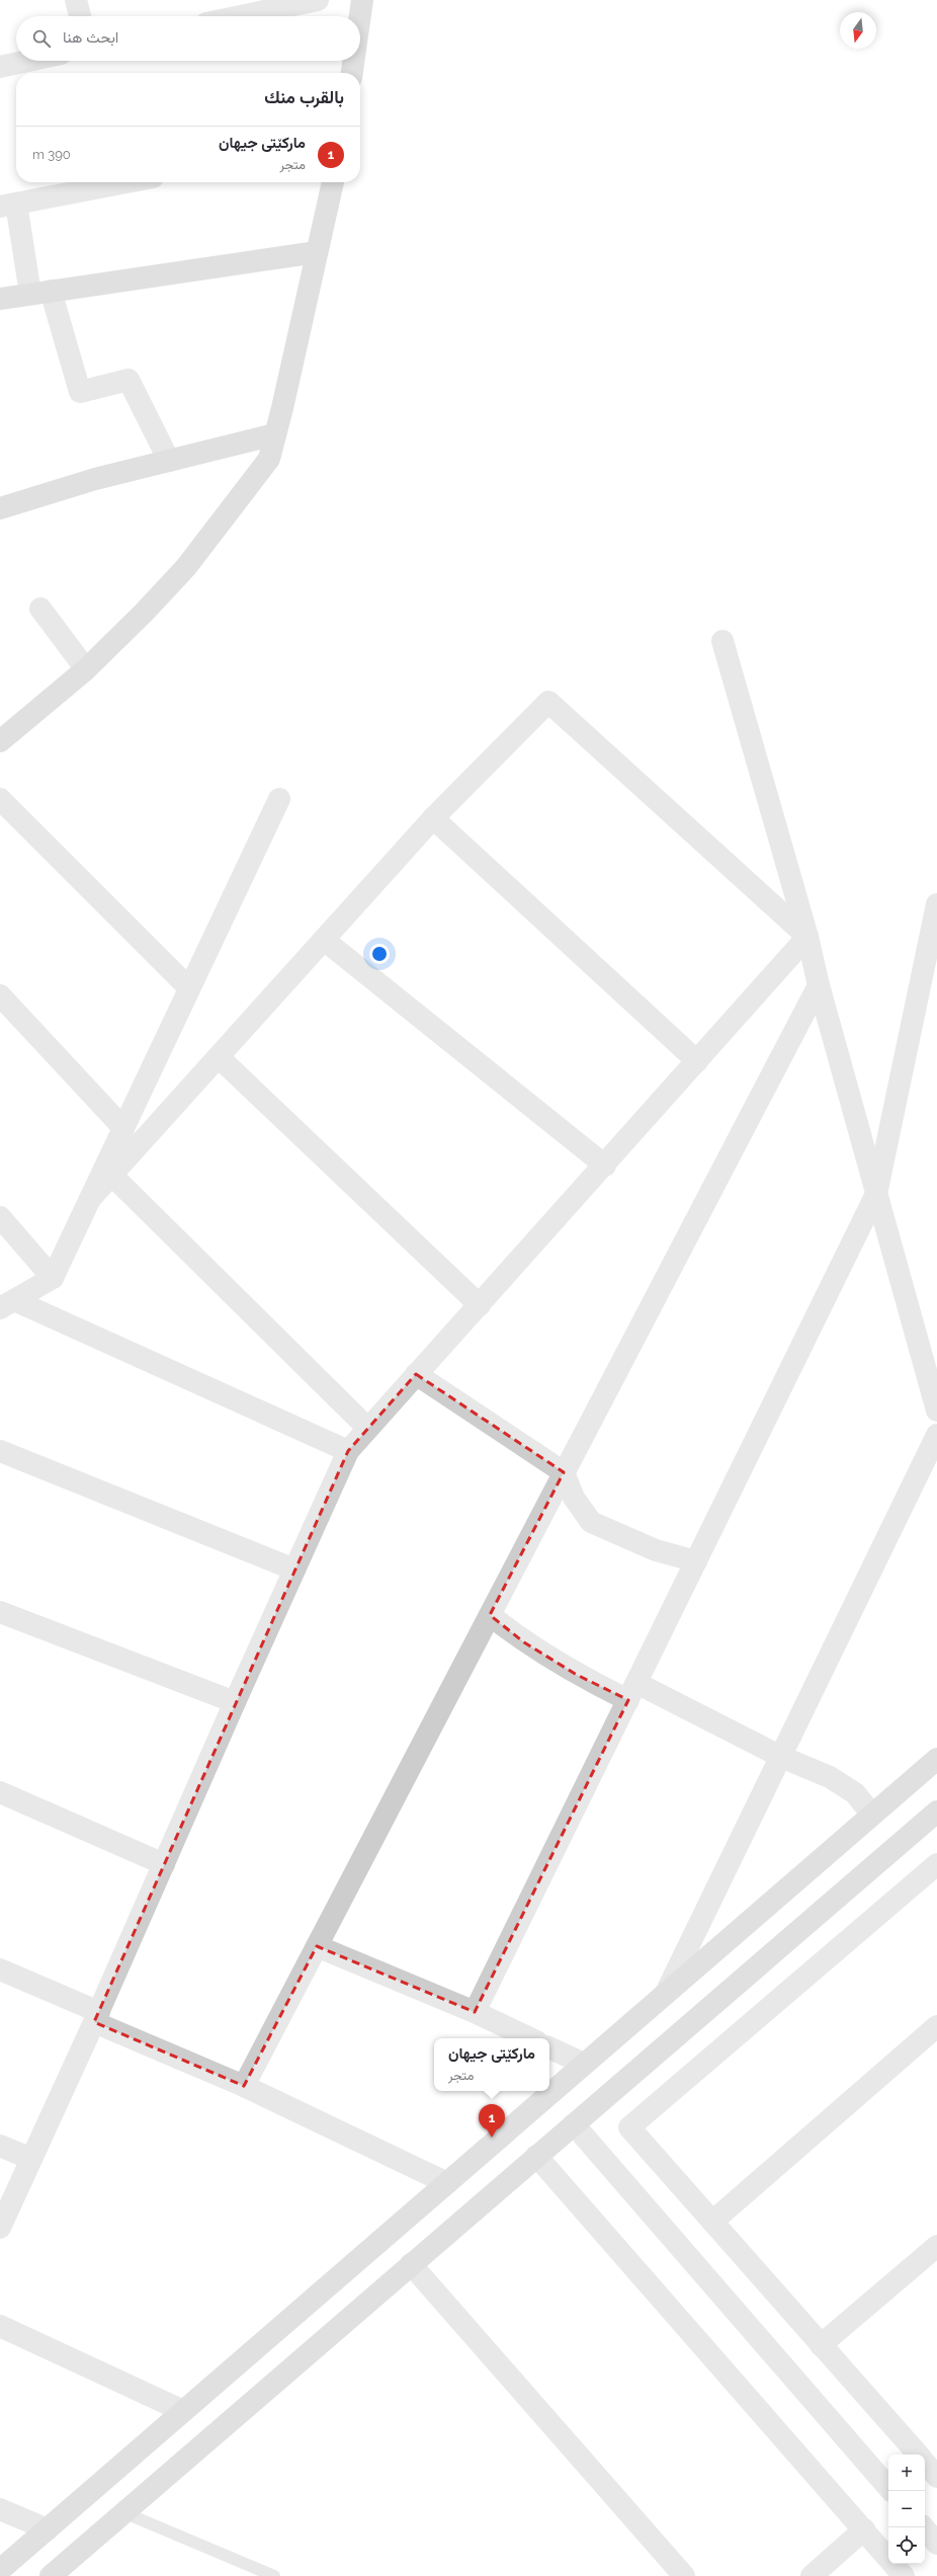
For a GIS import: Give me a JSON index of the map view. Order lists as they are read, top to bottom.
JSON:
{
  "north": "bottom",
  "page": {
    "search": "ابحث هنا",
    "heading": "بالقرب منك",
    "list": [
      {
        "mark": "1",
        "name": "مارکێتی جیهان",
        "note": "متجر",
        "value": "390 m"
      }
    ],
    "popup": ["مارکێتی جیهان", "متجر"],
    "pins": "1",
    "map_buttons": ["+", "−"]
  }
}
